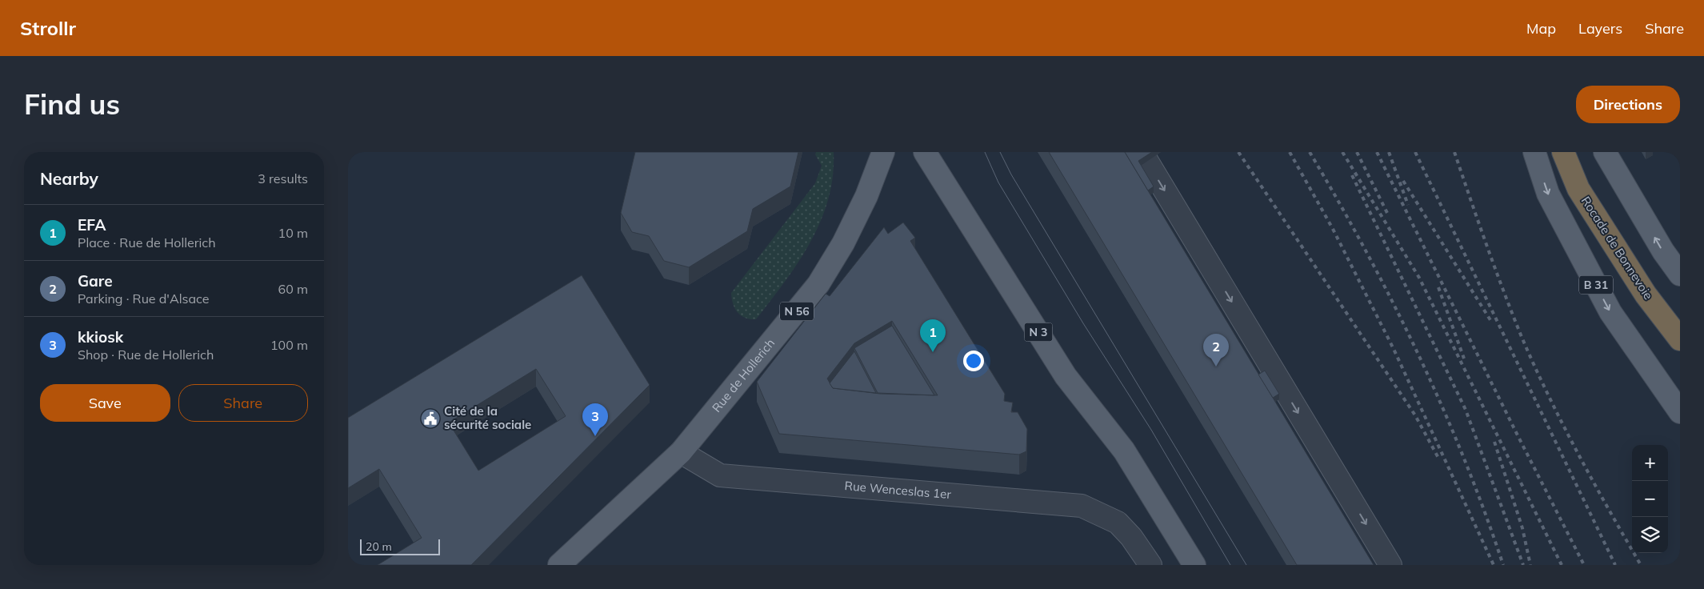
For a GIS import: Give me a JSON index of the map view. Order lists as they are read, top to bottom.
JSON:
{
  "streets": {
    "highway": ["Rocade de Bonnevoie", "B 31"],
    "main road": ["N 56", "N 3", "Rue de Hollerich"],
    "street": ["Rue Wenceslas 1er"]
  },
  "crossings": [
    ["Rue de Hollerich", "Rue Wenceslas 1er"]
  ],
  "places": {
    "public building": ["Cité de la sécurité sociale"]
  },
  "scale_bar": "20 m",
  "page": {
    "header": "Strollr",
    "nav": ["Map", "Layers", "Share"],
    "buttons": [
      "Directions",
      ["Save", "Share"]
    ],
    "title": "Find us",
    "heading": ["Nearby", "3 results"],
    "list": [
      {
        "mark": "1",
        "name": "EFA",
        "note": "Place · Rue de Hollerich",
        "value": "10 m"
      },
      {
        "mark": "2",
        "name": "Gare",
        "note": "Parking · Rue d'Alsace",
        "value": "60 m"
      },
      {
        "mark": "3",
        "name": "kkiosk",
        "note": "Shop · Rue de Hollerich",
        "value": "100 m"
      }
    ],
    "pins": ["1", "2", "3"],
    "map_buttons": ["+", "−"],
    "scale": "20 m"
  }
}
